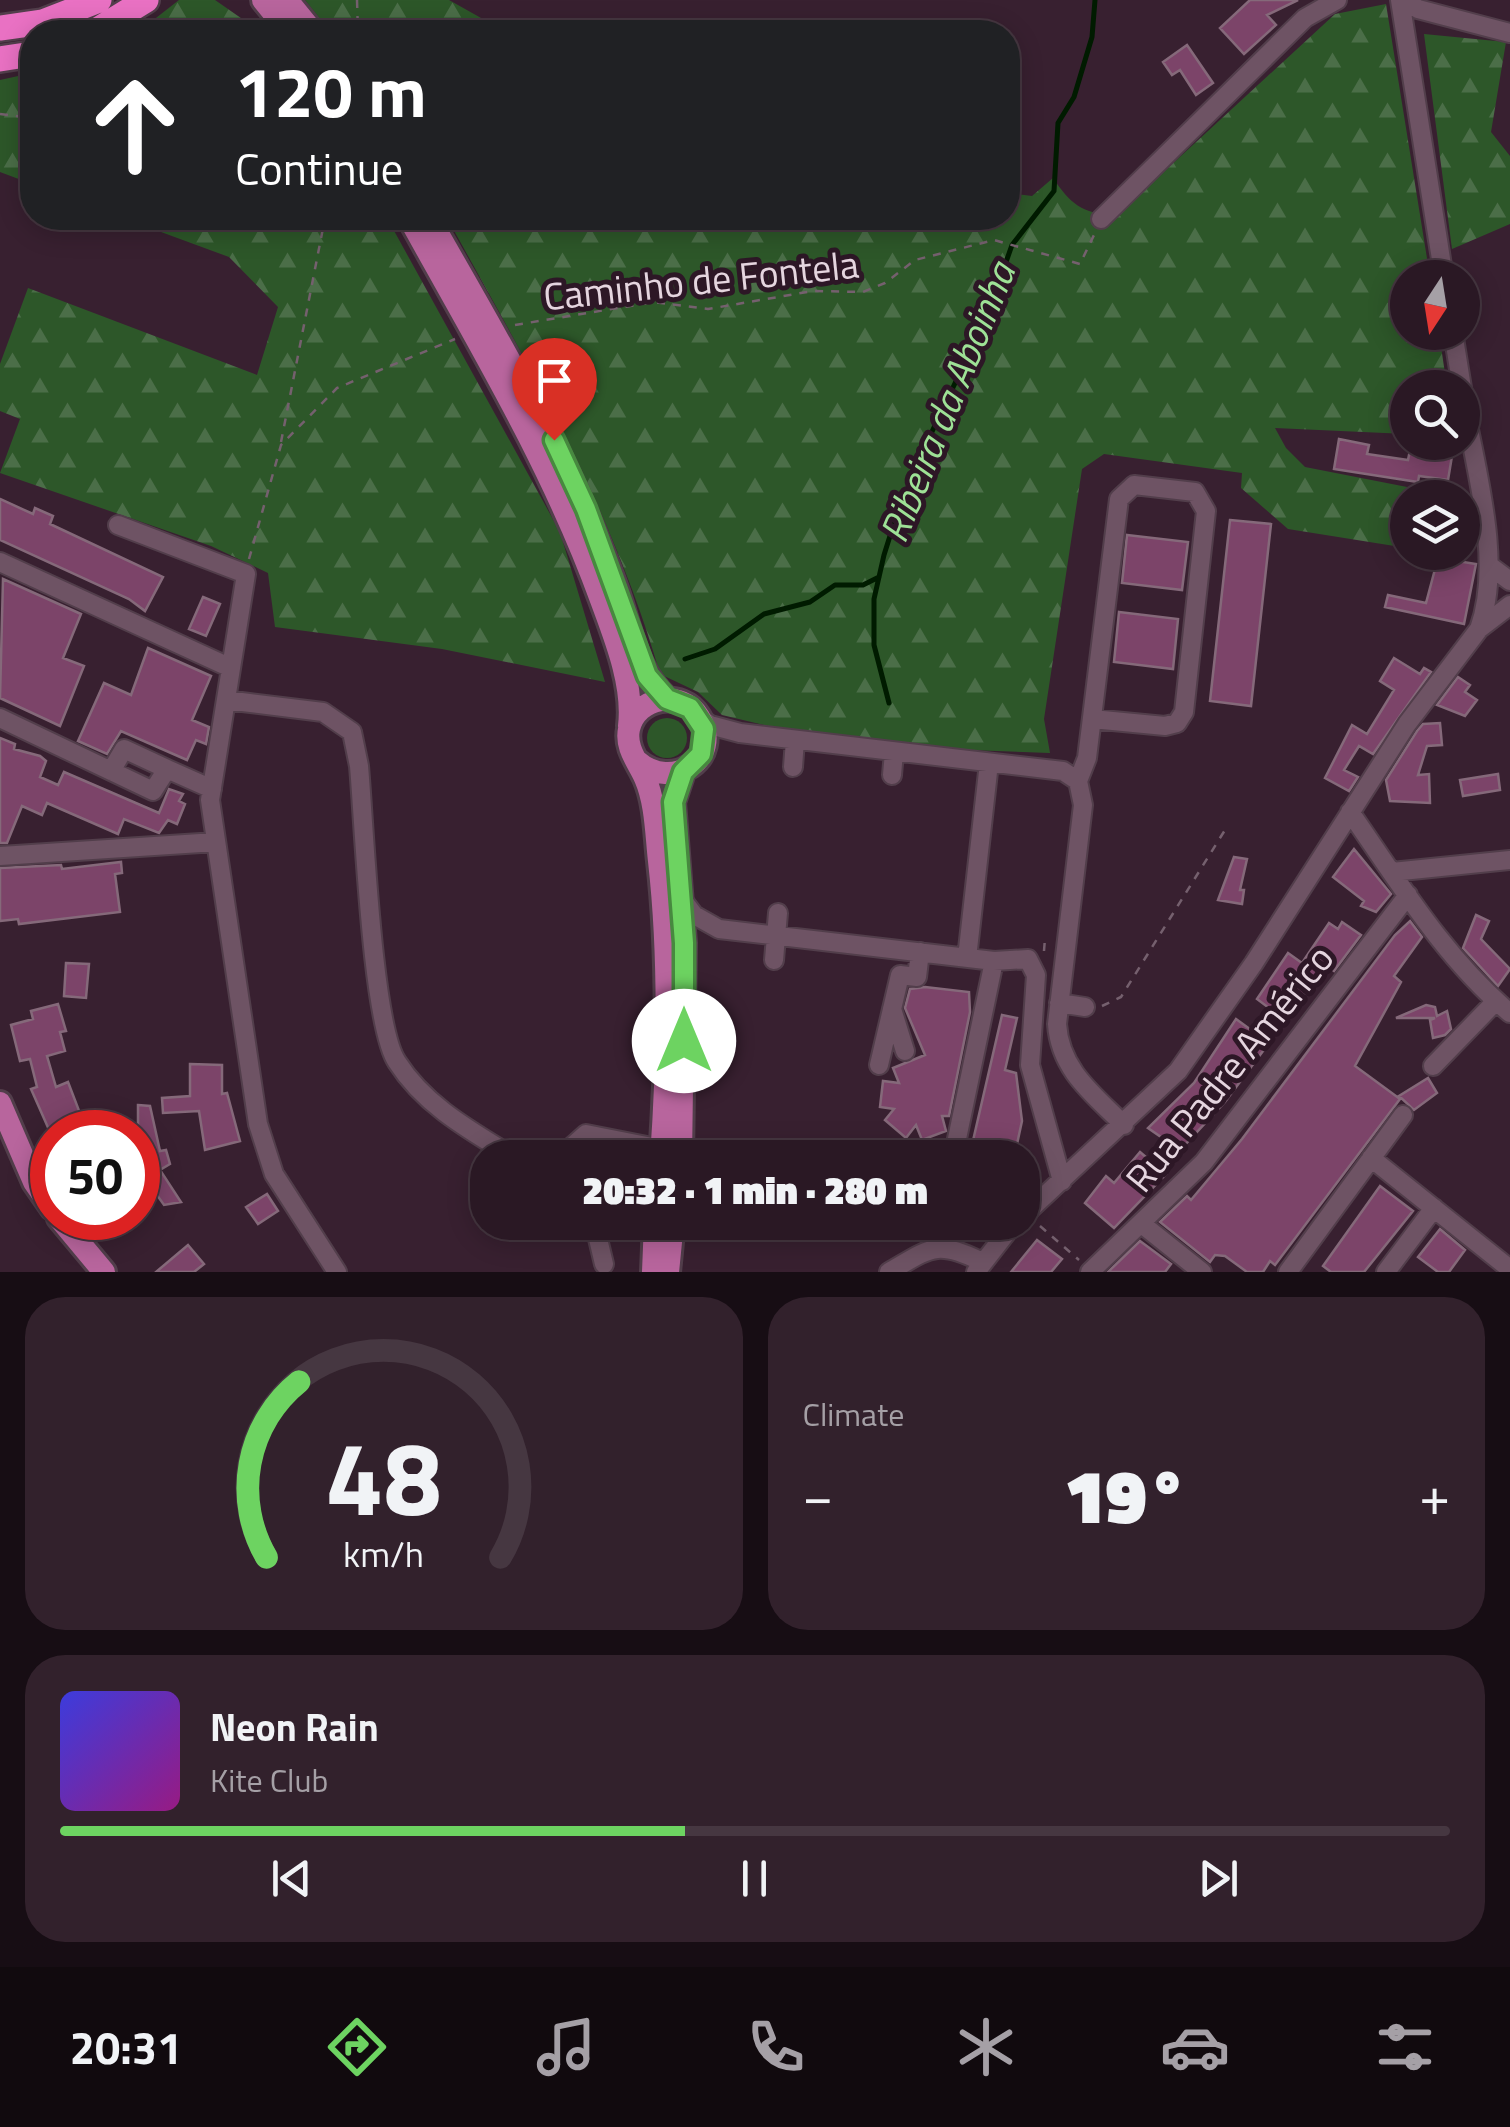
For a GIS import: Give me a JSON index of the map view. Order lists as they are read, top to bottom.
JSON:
{
  "streets": {
    "street": ["Rua Padre Américo"],
    "path": ["Caminho de Fontela"]
  },
  "water": ["Ribeira da Aboinha"],
  "north": "bottom",
  "page": {
    "turn": ["120 m", "Continue"],
    "limit": "50",
    "trip": "20:32 · 1 min · 280 m",
    "tile": "Climate",
    "heat": ["−", "19°", "+"],
    "song": ["Neon Rain", "Kite Club"],
    "tabs": "20:31",
    "gauge": ["48", "km/h"]
  }
}
